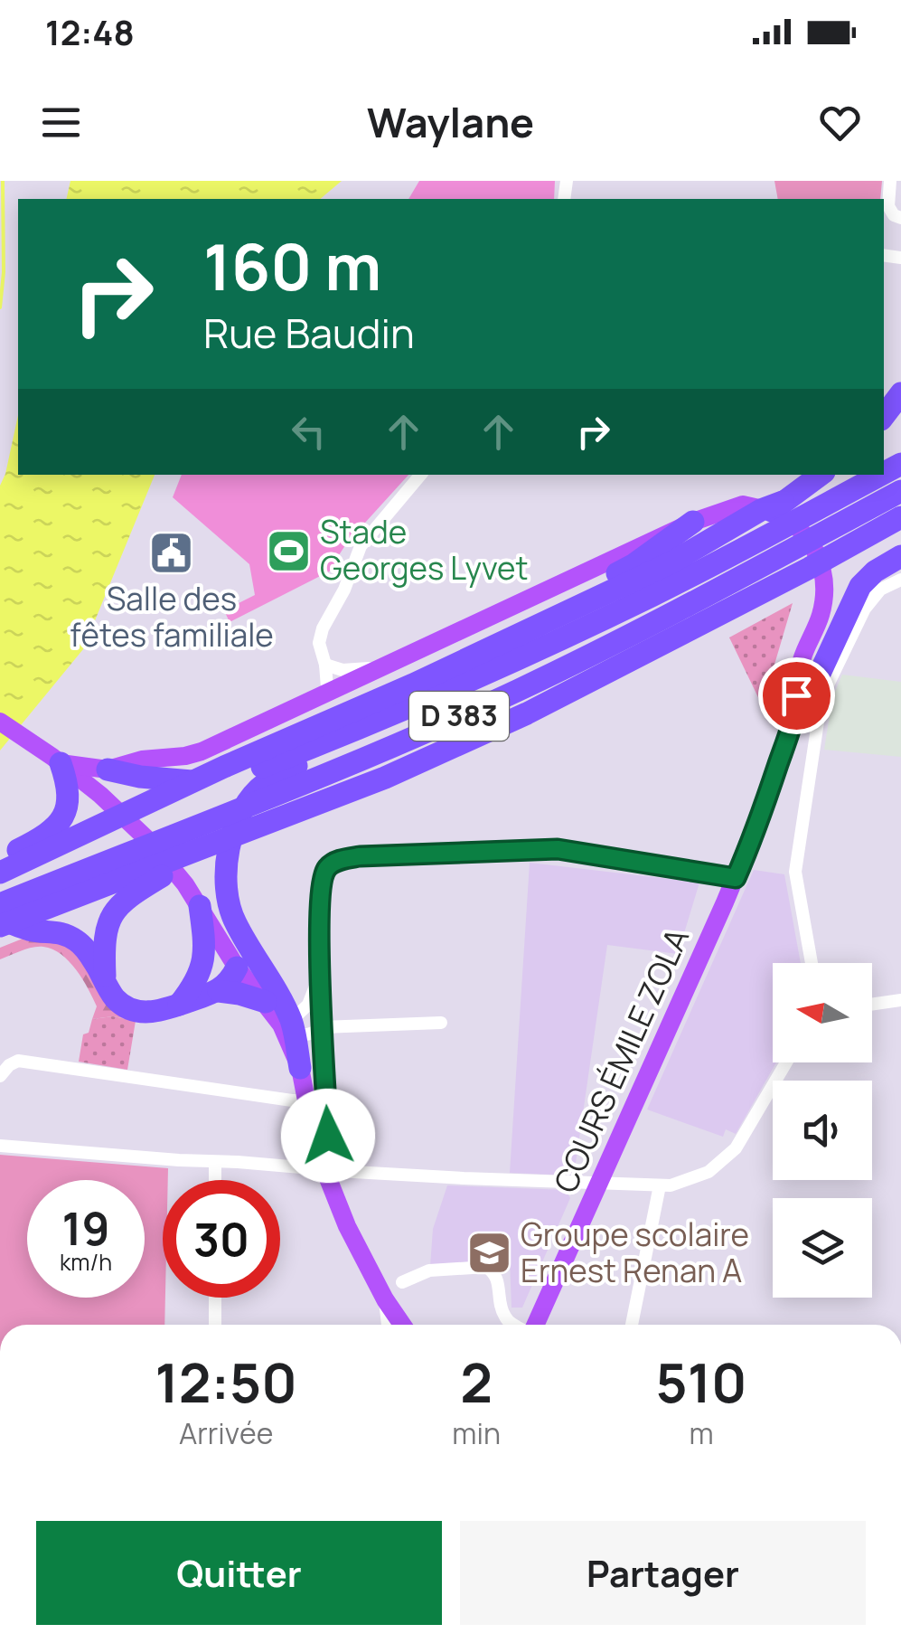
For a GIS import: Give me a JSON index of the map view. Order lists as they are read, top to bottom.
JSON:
{
  "streets": {
    "highway": ["D 383"],
    "main road": ["COURS ÉMILE ZOLA"]
  },
  "crossings": [
    ["D 383", "COURS ÉMILE ZOLA"]
  ],
  "places": {
    "sports": ["Stade Georges Lyvet"],
    "public building": ["Salle des fêtes familiale"],
    "school or university": ["Groupe scolaire Ernest Renan A"]
  },
  "north": "left",
  "page": {
    "status": "12:48",
    "header": "Waylane",
    "turn": ["160 m", "Rue Baudin"],
    "speed": "19 km/h",
    "limit": "30",
    "eta": [
      "12:50",
      "Arrivée",
      "2",
      "min",
      "510",
      "m"
    ],
    "buttons": ["Quitter", "Partager"]
  }
}
